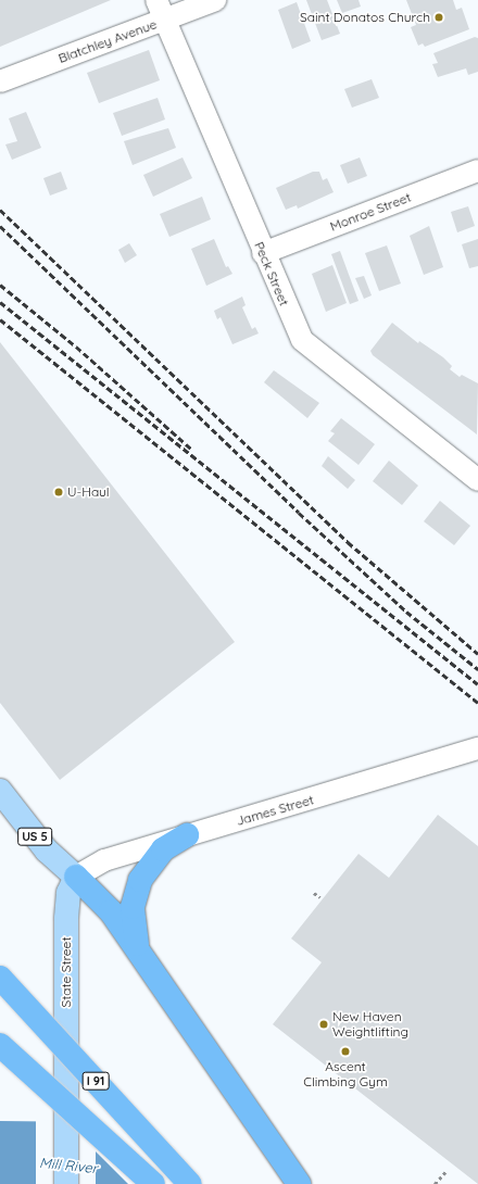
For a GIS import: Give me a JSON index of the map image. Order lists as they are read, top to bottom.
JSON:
{
  "streets": {
    "highway": ["I 91"],
    "main road": ["US 5", "State Street"],
    "street": [
      "Blatchley Avenue",
      "Monroe Street",
      "Peck Street",
      "James Street"
    ]
  },
  "crossings": [
    ["Blatchley Avenue", "Peck Street"],
    ["Monroe Street", "Peck Street"],
    ["James Street", "US 5"],
    ["James Street", "State Street"],
    ["US 5", "State Street"]
  ],
  "water": ["Mill River"],
  "places": [
    "Saint Donatos Church",
    "U-Haul",
    "New Haven Weightlifting",
    "Ascent Climbing Gym"
  ]
}
